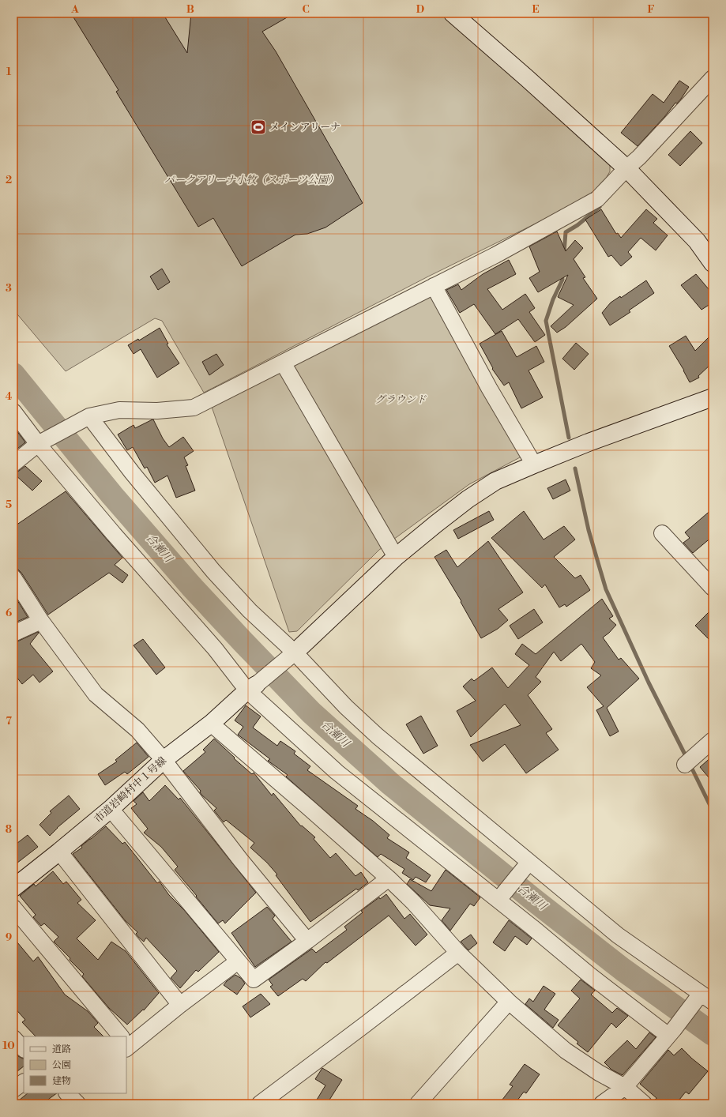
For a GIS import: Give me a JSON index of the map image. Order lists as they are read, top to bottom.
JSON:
{
  "streets": {
    "street": ["市道岩崎村中１号線"]
  },
  "water": ["合瀬川"],
  "parks": ["パークアリーナ小牧（スポーツ公園）", "グラウンド"],
  "places": {
    "sports": ["メインアリーナ"]
  },
  "legend": ["道路", "公園", "建物"],
  "grid": {
    "columns": [
      "A",
      "B",
      "C",
      "D",
      "E",
      "F"
    ],
    "rows": [
      "1",
      "2",
      "3",
      "4",
      "5",
      "6",
      "7",
      "8",
      "9",
      "10"
    ]
  }
}
